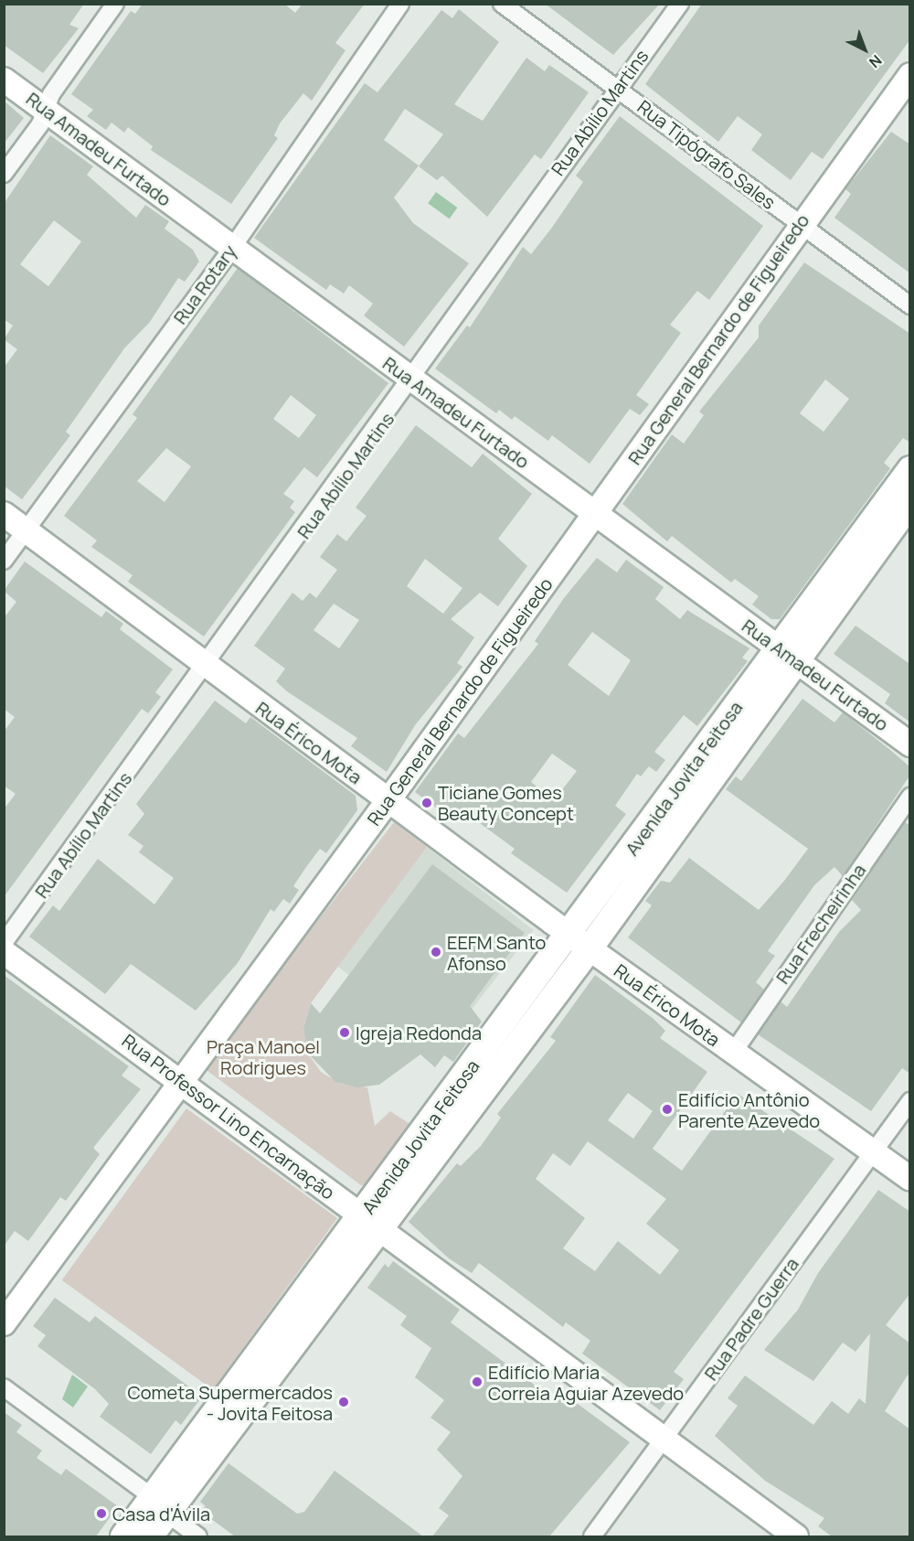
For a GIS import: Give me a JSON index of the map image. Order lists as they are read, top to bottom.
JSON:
{
  "streets": {
    "main road": ["Avenida Jovita Feitosa"],
    "street": [
      "Rua Abílio Martins",
      "Rua Amadeu Furtado",
      "Rua Tipógrafo Sales",
      "Rua Rotary",
      "Rua General Bernardo de Figueiredo",
      "Rua Érico Mota",
      "Rua Frecheirinha",
      "Rua Professor Lino Encarnação",
      "Rua Padre Guerra"
    ]
  },
  "crossings": [
    ["Rua Abílio Martins", "Rua Amadeu Furtado"],
    ["Rua Abílio Martins", "Rua Tipógrafo Sales"],
    ["Rua Abílio Martins", "Rua Érico Mota"],
    ["Rua Amadeu Furtado", "Rua Rotary"],
    ["Rua Amadeu Furtado", "Rua General Bernardo de Figueiredo"],
    ["Rua Amadeu Furtado", "Avenida Jovita Feitosa"],
    ["Rua Tipógrafo Sales", "Rua General Bernardo de Figueiredo"],
    ["Rua Rotary", "Rua Érico Mota"],
    ["Rua General Bernardo de Figueiredo", "Rua Érico Mota"],
    ["Rua General Bernardo de Figueiredo", "Rua Professor Lino Encarnação"],
    ["Rua Érico Mota", "Avenida Jovita Feitosa"],
    ["Rua Érico Mota", "Rua Frecheirinha"],
    ["Rua Érico Mota", "Rua Padre Guerra"],
    ["Avenida Jovita Feitosa", "Rua Professor Lino Encarnação"],
    ["Rua Professor Lino Encarnação", "Rua Padre Guerra"]
  ],
  "parks": ["Praça Manoel Rodrigues"],
  "places": [
    "Ticiane Gomes Beauty Concept",
    "EEFM Santo Afonso",
    "Igreja Redonda",
    "Edifício Antônio Parente Azevedo",
    "Edifício Maria Correia Aguiar Azevedo",
    "Cometa Supermercados - Jovita Feitosa",
    "Casa d'Ávila"
  ],
  "north": "bottom right"
}
